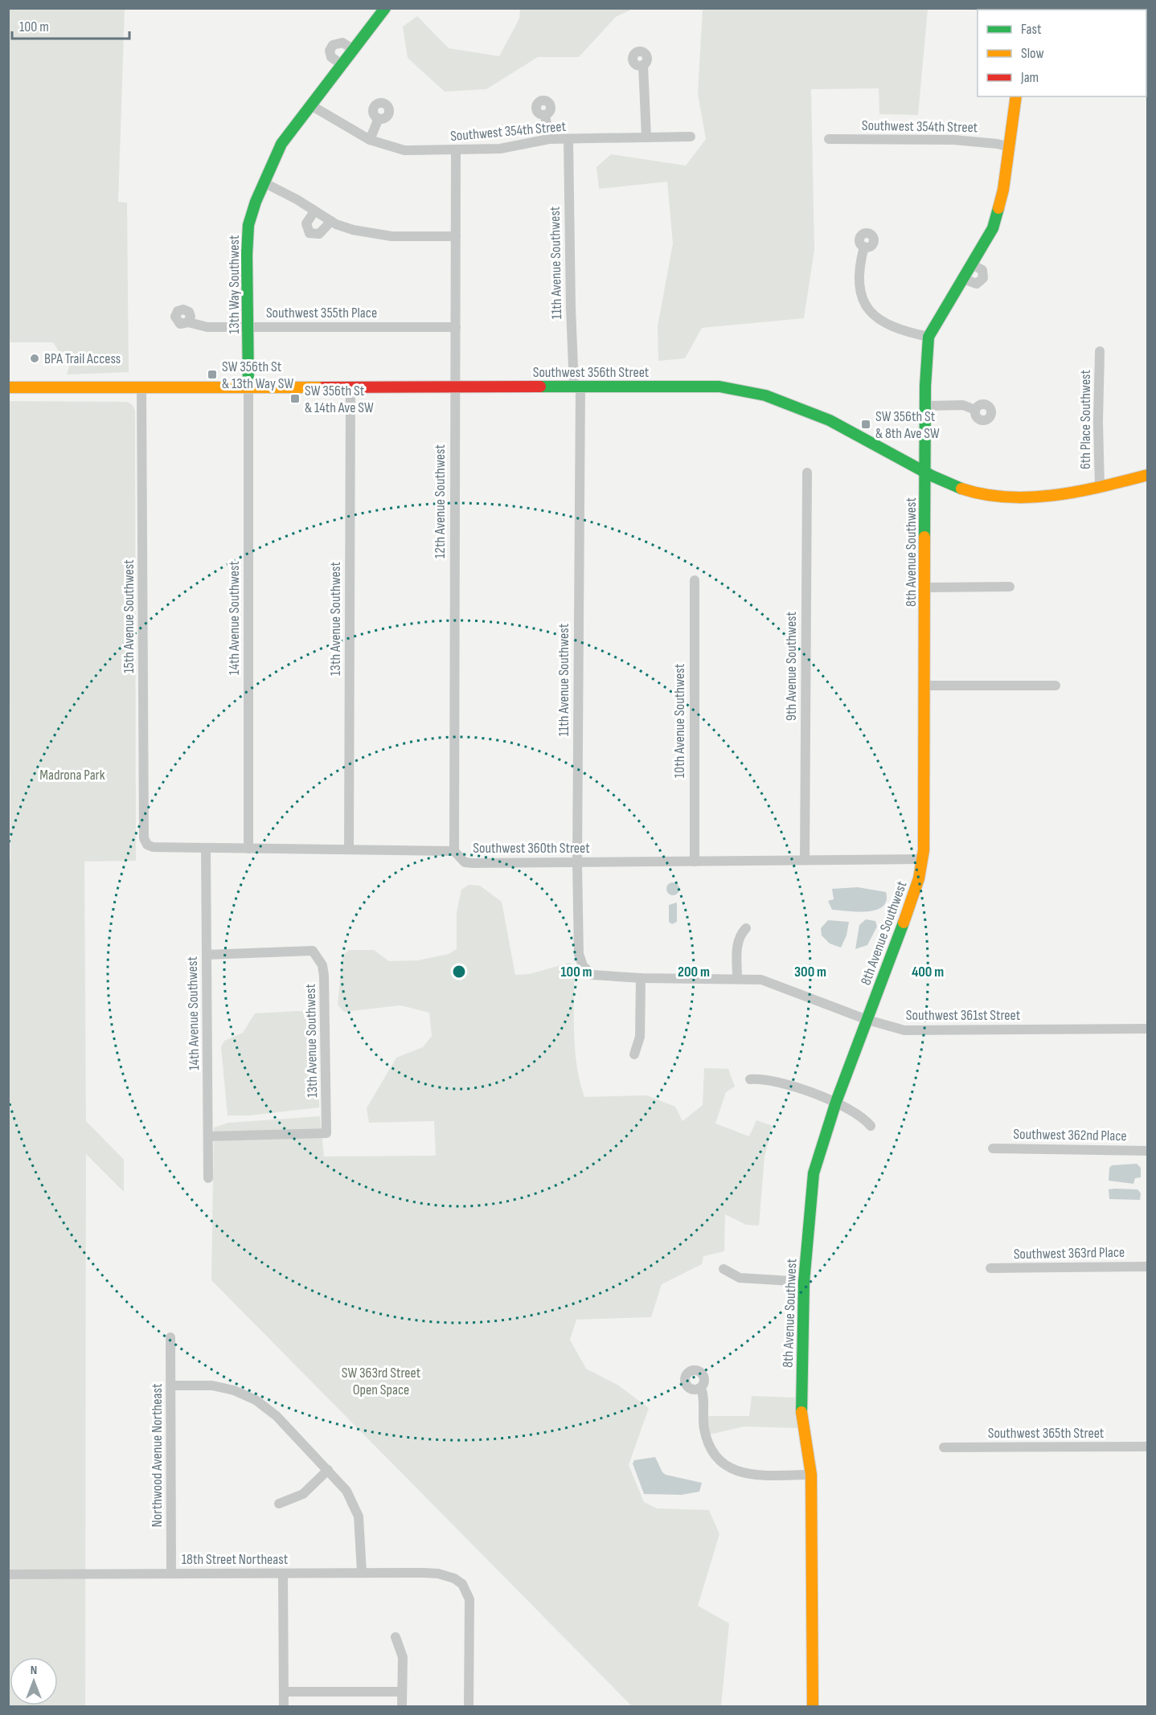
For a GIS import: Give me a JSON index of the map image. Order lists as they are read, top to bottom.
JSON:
{
  "streets": {
    "street": [
      "Southwest 354th Street",
      "11th Avenue Southwest",
      "13th Way Southwest",
      "Southwest 355th Place",
      "Southwest 356th Street",
      "6th Place Southwest",
      "12th Avenue Southwest",
      "8th Avenue Southwest",
      "15th Avenue Southwest",
      "14th Avenue Southwest",
      "13th Avenue Southwest",
      "9th Avenue Southwest",
      "10th Avenue Southwest",
      "Southwest 360th Street",
      "Southwest 361st Street",
      "Southwest 362nd Place",
      "Southwest 363rd Place",
      "Southwest 365th Street",
      "Northwood Avenue Northeast",
      "18th Street Northeast"
    ]
  },
  "crossings": [
    ["Southwest 354th Street", "11th Avenue Southwest"],
    ["Southwest 354th Street", "13th Way Southwest"],
    ["Southwest 354th Street", "12th Avenue Southwest"],
    ["Southwest 354th Street", "8th Avenue Southwest"],
    ["11th Avenue Southwest", "Southwest 356th Street"],
    ["11th Avenue Southwest", "Southwest 360th Street"],
    ["11th Avenue Southwest", "Southwest 361st Street"],
    ["13th Way Southwest", "Southwest 355th Place"],
    ["13th Way Southwest", "Southwest 356th Street"],
    ["13th Way Southwest", "14th Avenue Southwest"],
    ["Southwest 355th Place", "12th Avenue Southwest"],
    ["Southwest 356th Street", "6th Place Southwest"],
    ["Southwest 356th Street", "12th Avenue Southwest"],
    ["Southwest 356th Street", "8th Avenue Southwest"],
    ["Southwest 356th Street", "15th Avenue Southwest"],
    ["Southwest 356th Street", "14th Avenue Southwest"],
    ["Southwest 356th Street", "13th Avenue Southwest"],
    ["12th Avenue Southwest", "Southwest 360th Street"],
    ["8th Avenue Southwest", "Southwest 360th Street"],
    ["8th Avenue Southwest", "Southwest 361st Street"],
    ["15th Avenue Southwest", "Southwest 360th Street"],
    ["14th Avenue Southwest", "13th Avenue Southwest"],
    ["14th Avenue Southwest", "Southwest 360th Street"],
    ["13th Avenue Southwest", "Southwest 360th Street"],
    ["9th Avenue Southwest", "Southwest 360th Street"],
    ["10th Avenue Southwest", "Southwest 360th Street"],
    ["Northwood Avenue Northeast", "18th Street Northeast"]
  ],
  "parks": ["Madrona Park", "SW 363rd Street Open Space"],
  "places": {
    "other": ["BPA Trail Access"],
    "transit": ["SW 356th St & 13th Way SW", "SW 356th St & 14th Ave SW", "SW 356th St & 8th Ave SW"]
  },
  "legend": ["Fast", "Slow", "Jam"],
  "scale_bar": "100 m",
  "north": "top",
  "rings": [
    "100 m",
    "200 m",
    "300 m",
    "400 m"
  ]
}
